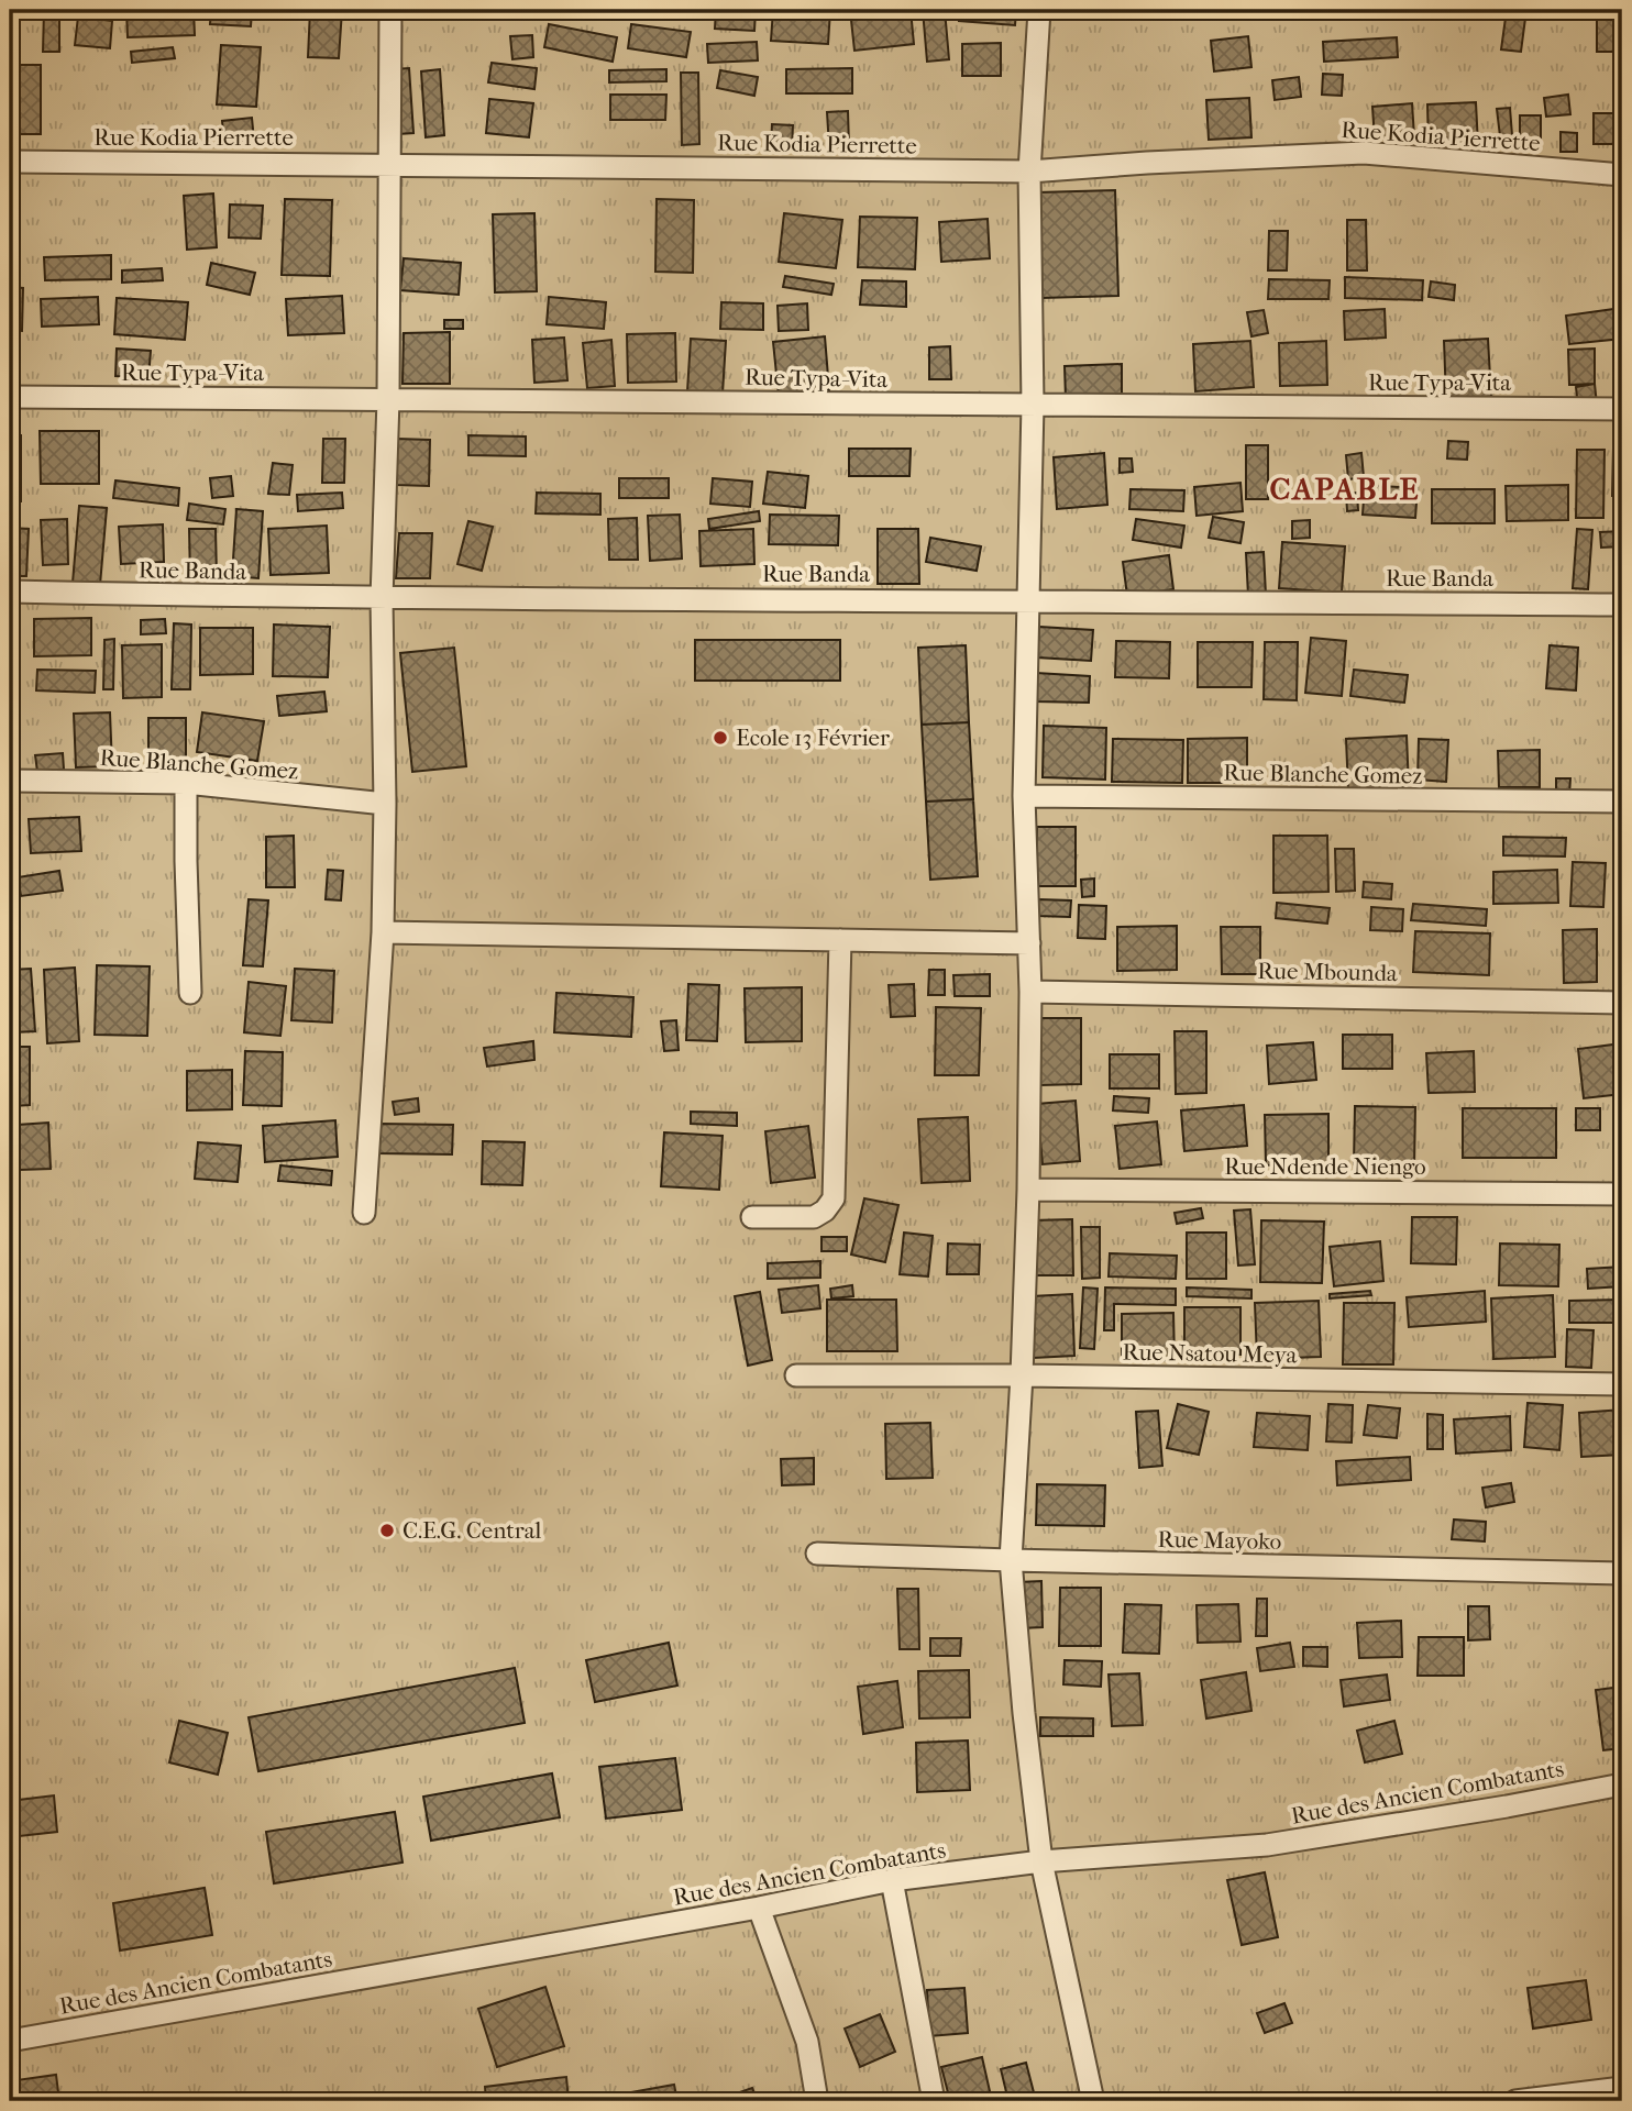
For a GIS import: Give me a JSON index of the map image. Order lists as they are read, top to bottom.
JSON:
{
  "streets": {
    "street": [
      "Rue Kodia Pierrette",
      "Rue Typa-Vita",
      "Rue Banda",
      "Rue Blanche Gomez",
      "Rue Mbounda",
      "Rue Ndende Niengo",
      "Rue Nsatou Meya",
      "Rue Mayoko",
      "Rue des Ancien Combatants"
    ]
  },
  "districts": ["CAPABLE"],
  "places": ["Ecole 13 Février", "C.E.G. Central"]
}
